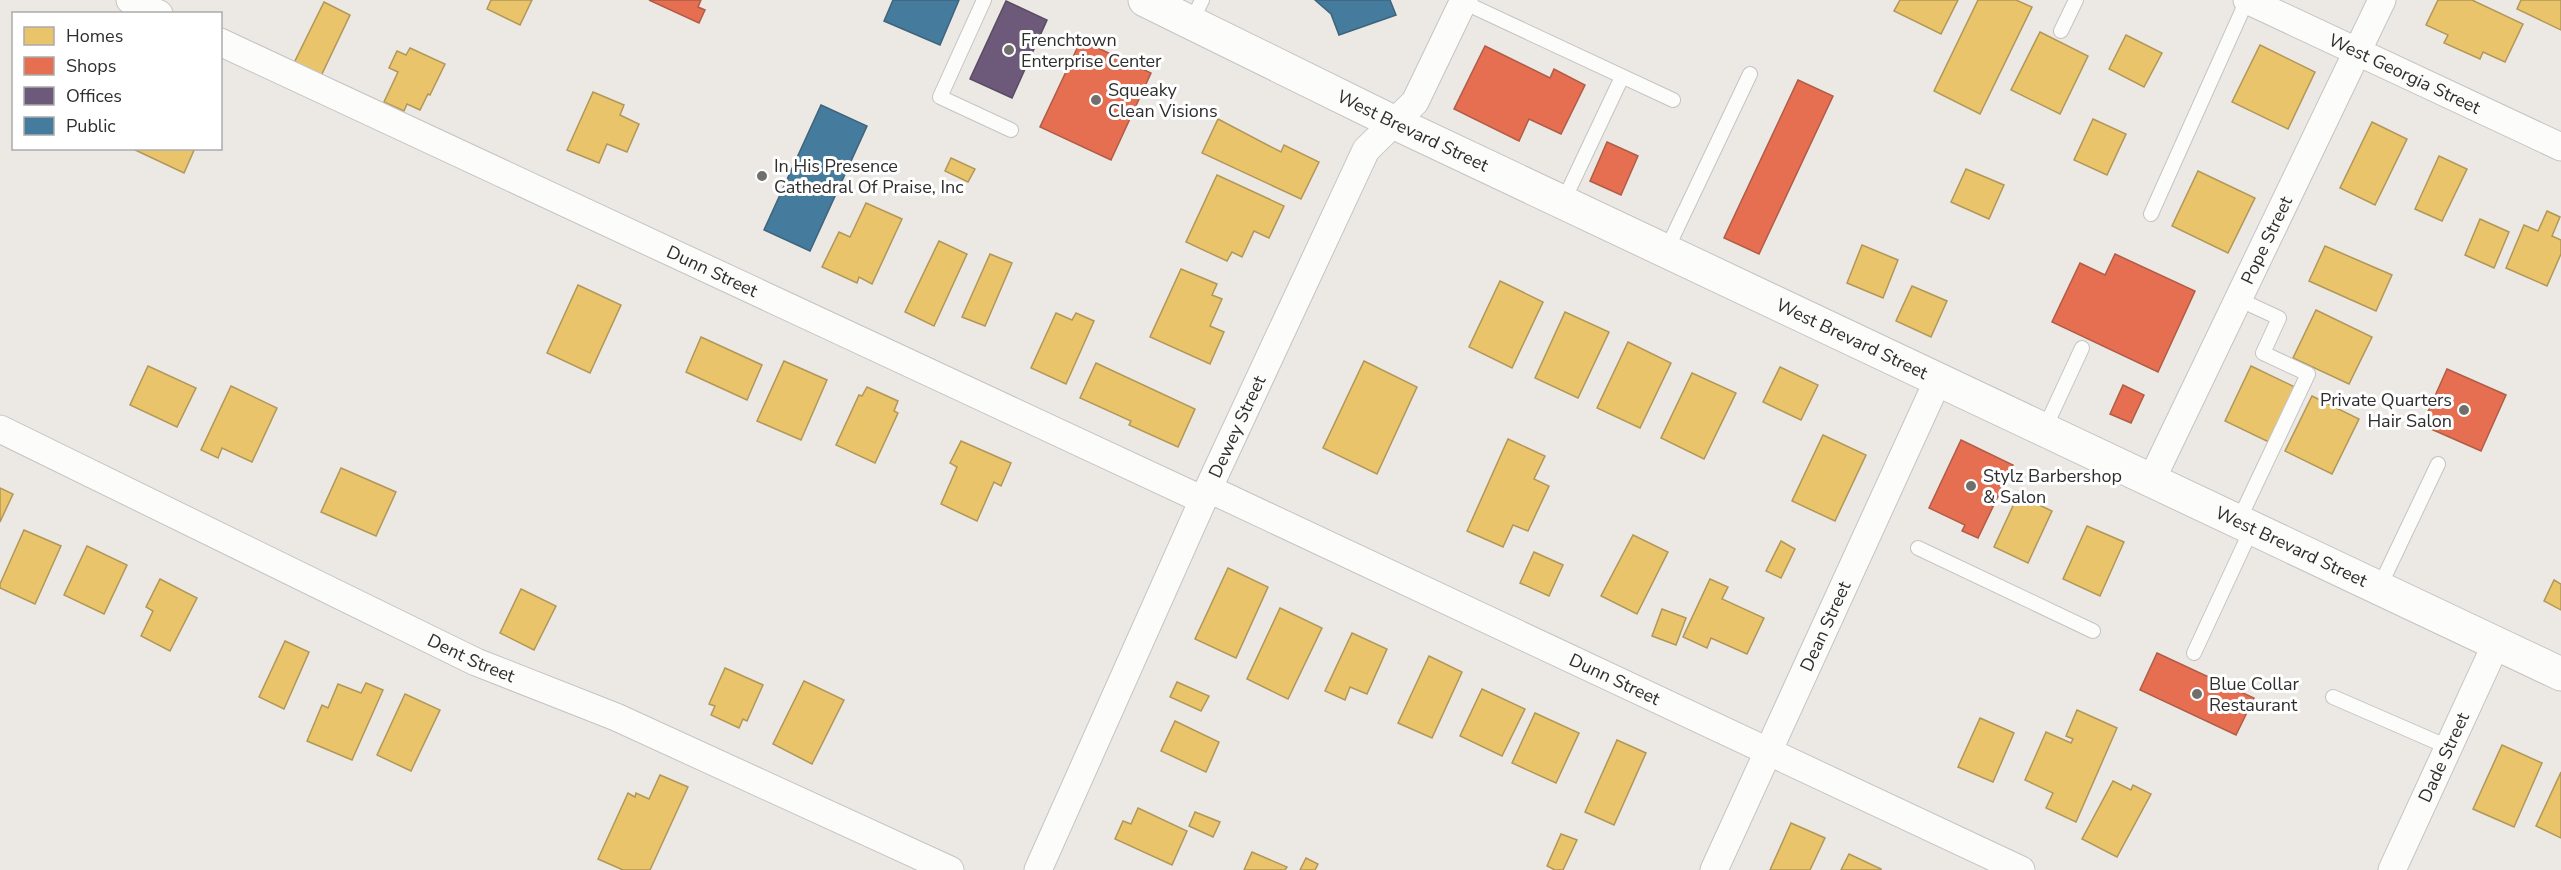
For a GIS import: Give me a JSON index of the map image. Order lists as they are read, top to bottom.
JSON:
{
  "streets": {
    "street": [
      "West Georgia Street",
      "West Brevard Street",
      "Pope Street",
      "Dunn Street",
      "Dewey Street",
      "Dean Street",
      "Dent Street",
      "Dade Street"
    ]
  },
  "crossings": [
    ["West Georgia Street", "Pope Street"],
    ["West Brevard Street", "Pope Street"],
    ["West Brevard Street", "Dewey Street"],
    ["West Brevard Street", "Dean Street"],
    ["West Brevard Street", "Dade Street"],
    ["Dunn Street", "Dewey Street"],
    ["Dunn Street", "Dean Street"]
  ],
  "places": [
    "Frenchtown Enterprise Center",
    "Squeaky Clean Visions",
    "In His Presence Cathedral Of Praise, Inc",
    "Private Quarters Hair Salon",
    "Stylz Barbershop & Salon",
    "Blue Collar Restaurant"
  ],
  "legend": [
    "Homes",
    "Shops",
    "Offices",
    "Public"
  ]
}
